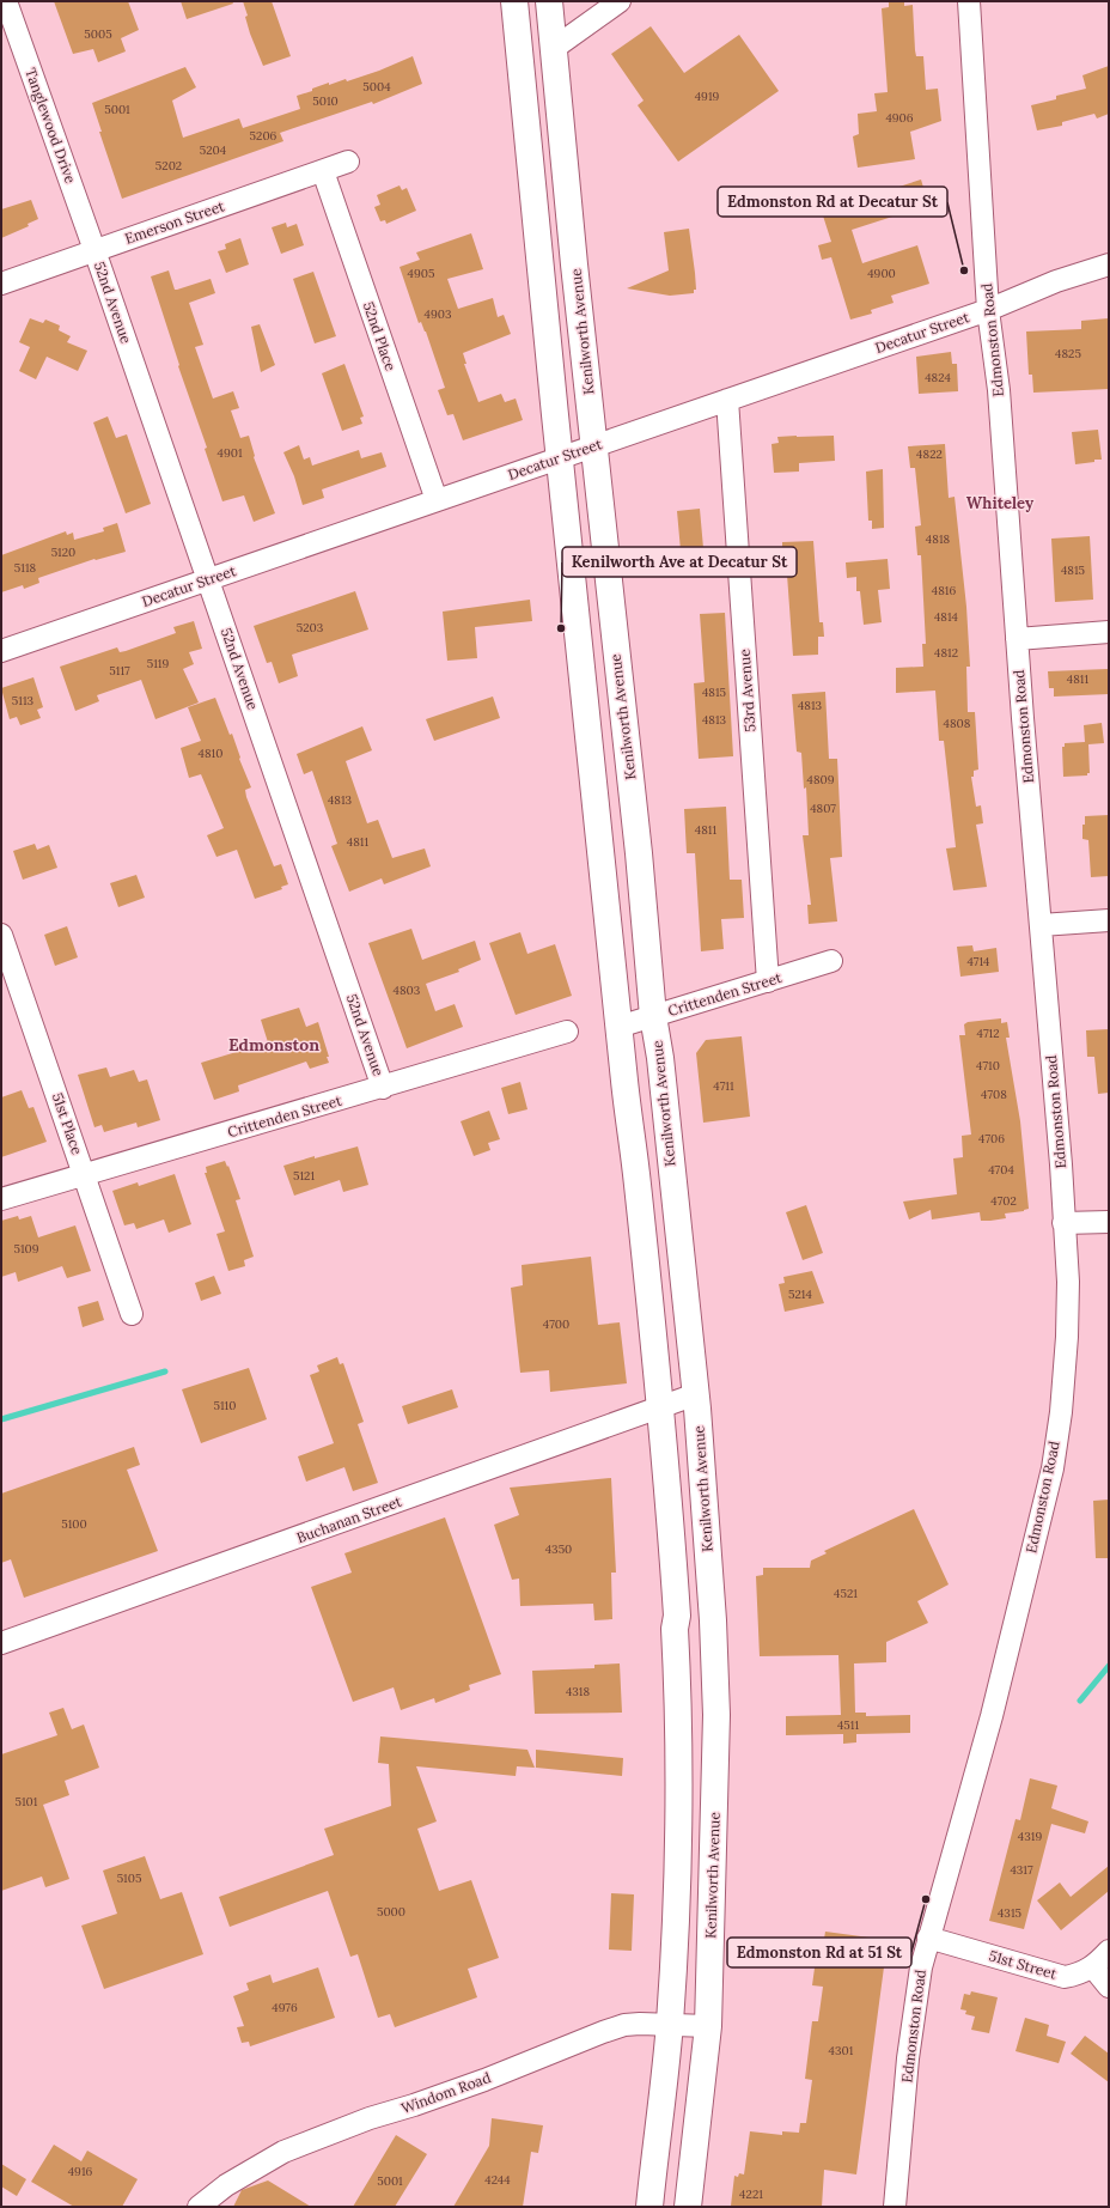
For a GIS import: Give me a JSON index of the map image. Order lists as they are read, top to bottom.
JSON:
{
  "streets": {
    "main road": ["Kenilworth Avenue"],
    "street": [
      "Tanglewood Drive",
      "Emerson Street",
      "52nd Avenue",
      "Decatur Street",
      "52nd Place",
      "Edmonston Road",
      "53rd Avenue",
      "Crittenden Street",
      "51st Place",
      "Buchanan Street",
      "51st Street",
      "Windom Road"
    ]
  },
  "crossings": [
    ["Tanglewood Drive", "Emerson Street"],
    ["Tanglewood Drive", "52nd Avenue"],
    ["Emerson Street", "52nd Avenue"],
    ["Emerson Street", "52nd Place"],
    ["52nd Avenue", "Decatur Street"],
    ["52nd Avenue", "Crittenden Street"],
    ["Kenilworth Avenue", "Decatur Street"],
    ["Kenilworth Avenue", "Crittenden Street"],
    ["Kenilworth Avenue", "Buchanan Street"],
    ["Kenilworth Avenue", "Windom Road"],
    ["Decatur Street", "52nd Place"],
    ["Decatur Street", "Edmonston Road"],
    ["Decatur Street", "53rd Avenue"],
    ["Edmonston Road", "51st Street"],
    ["53rd Avenue", "Crittenden Street"],
    ["Crittenden Street", "51st Place"]
  ],
  "districts": ["Whiteley", "Edmonston"],
  "places": ["Edmonston Rd at Decatur St", "Kenilworth Ave at Decatur St", "Edmonston Rd at 51 St"],
  "house_numbers": [
    "5005",
    "5004",
    "4919",
    "5010",
    "5001",
    "4906",
    "5206",
    "5204",
    "5202",
    "4905",
    "4900",
    "4903",
    "4825",
    "4824",
    "4901",
    "4822",
    "4818",
    "5120",
    "5118",
    "4815",
    "4816",
    "4814",
    "5203",
    "4812",
    "5119",
    "5117",
    "4811",
    "4815",
    "5113",
    "4813",
    "4813",
    "4808",
    "4810",
    "4809",
    "4813",
    "4807",
    "4811",
    "4811",
    "4714",
    "4803",
    "4712",
    "4710",
    "4711",
    "4708",
    "4706",
    "4704",
    "5121",
    "4702",
    "5109",
    "5214",
    "4700",
    "5110",
    "5100",
    "4350",
    "4521",
    "4318",
    "4511",
    "5101",
    "4319",
    "4317",
    "5105",
    "5000",
    "4315",
    "4976",
    "4301",
    "4916",
    "4244",
    "5001",
    "4221"
  ]
}
